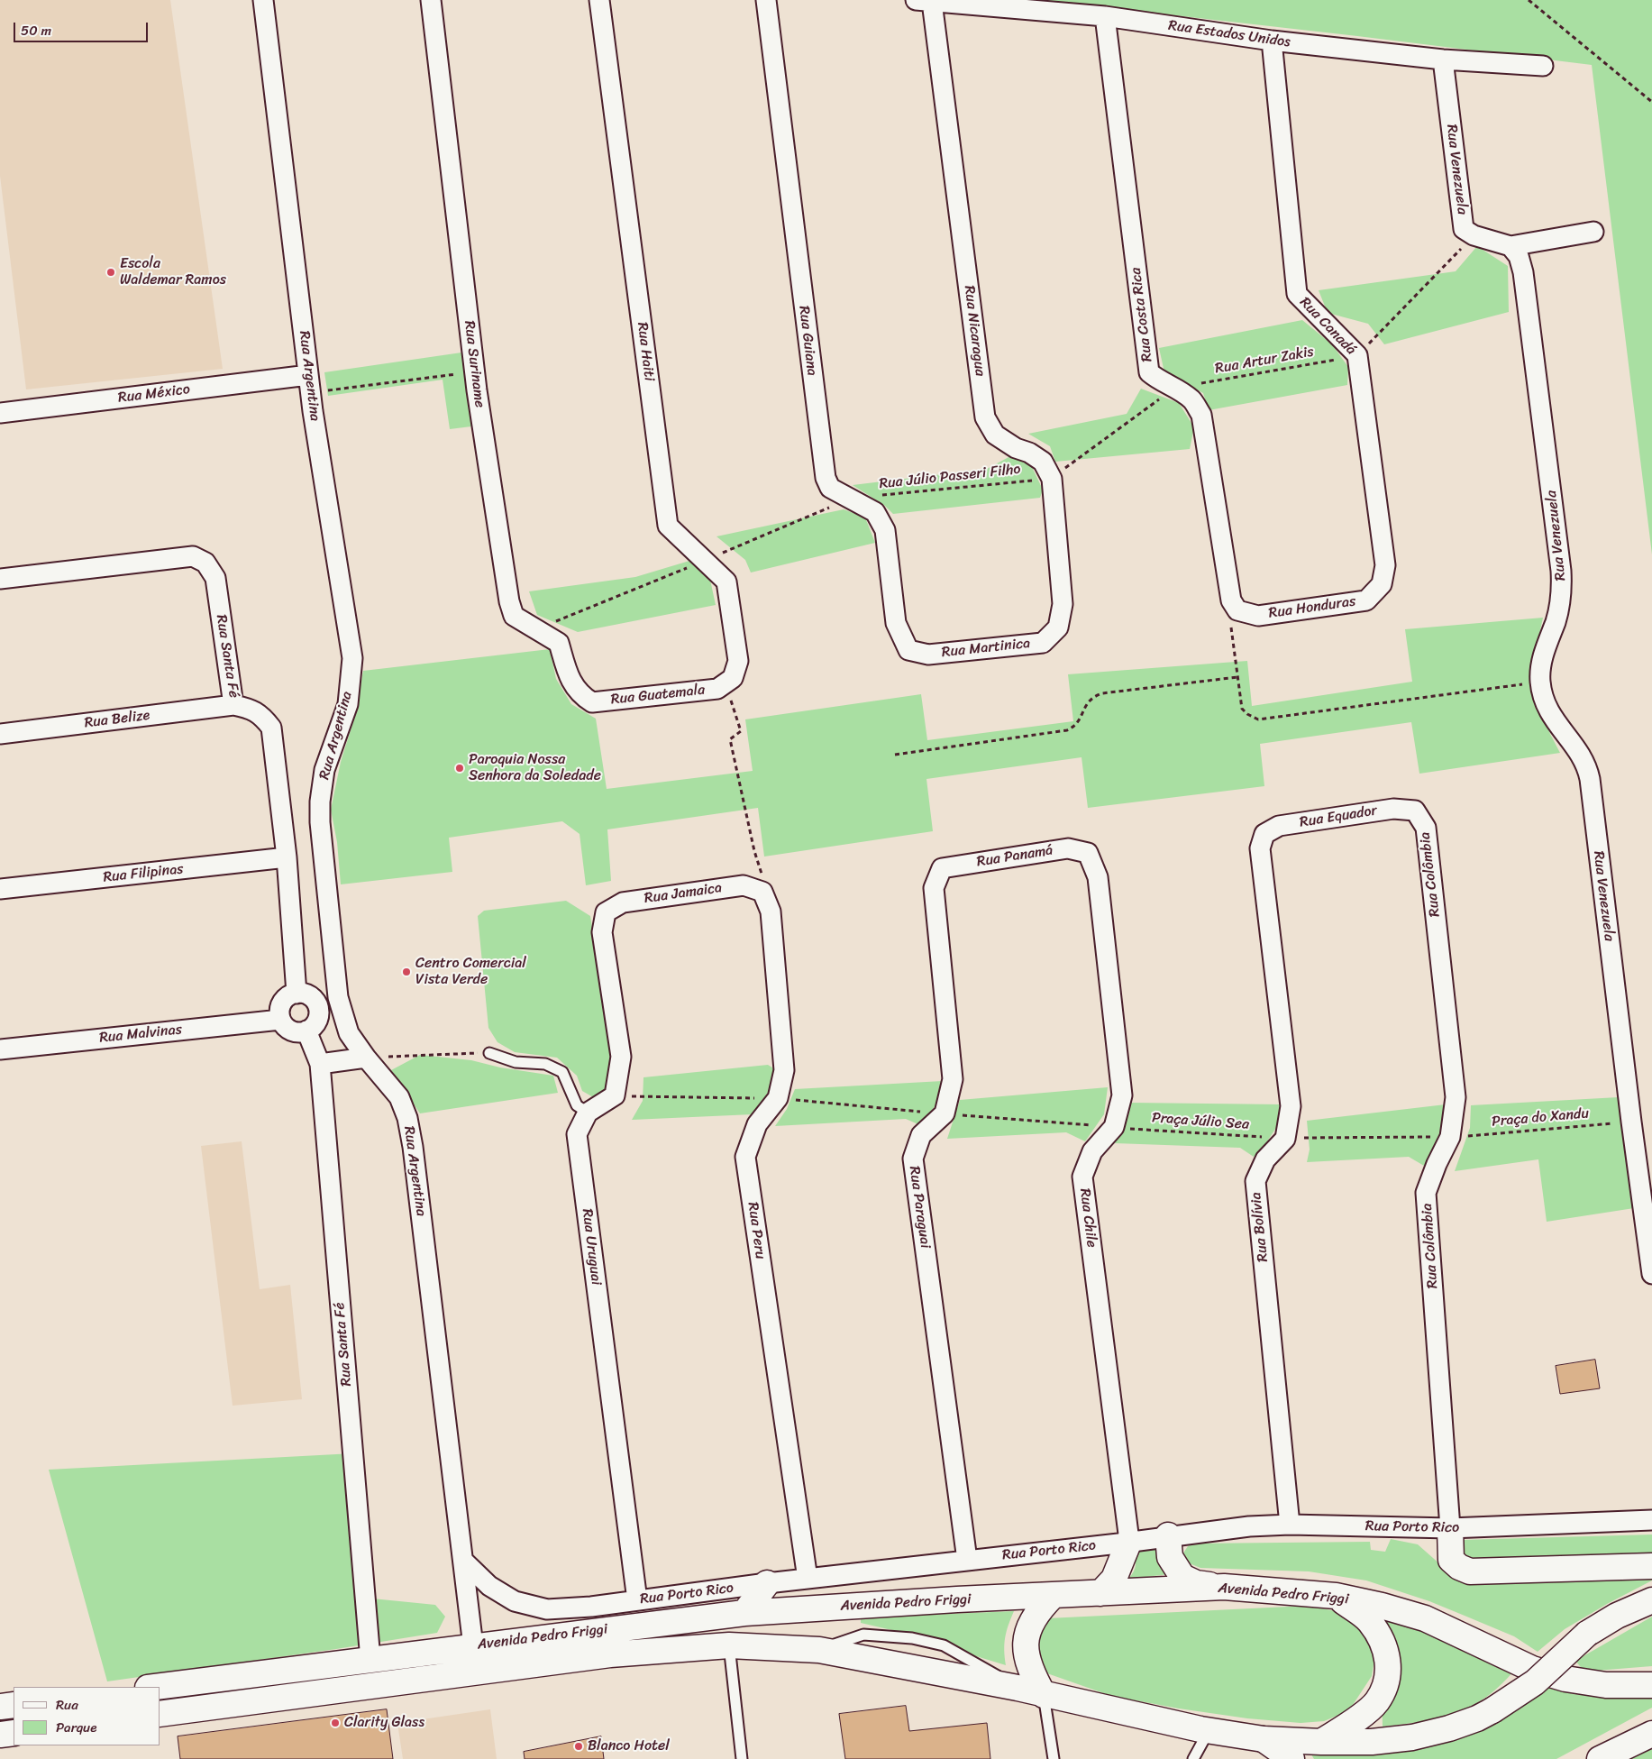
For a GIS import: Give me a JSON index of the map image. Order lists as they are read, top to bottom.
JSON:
{
  "streets": {
    "main road": ["Avenida Pedro Friggi"],
    "street": [
      "Rua Estados Unidos",
      "Rua Venezuela",
      "Rua Costa Rica",
      "Rua Canadá",
      "Rua Nicaragua",
      "Rua Guiana",
      "Rua Haiti",
      "Rua Suriname",
      "Rua Argentina",
      "Rua México",
      "Rua Honduras",
      "Rua Martinica",
      "Rua Santa Fé",
      "Rua Guatemala",
      "Rua Belize",
      "Rua Equador",
      "Rua Panamá",
      "Rua Filipinas",
      "Rua Colômbia",
      "Rua Jamaica",
      "Rua Malvinas",
      "Rua Paraguai",
      "Rua Chile",
      "Rua Bolívia",
      "Rua Peru",
      "Rua Uruguai",
      "Rua Porto Rico"
    ],
    "path": [
      "Rua Artur Zakis",
      "Rua Júlio Passeri Filho",
      "Praça do Xandu",
      "Praça Júlio Sea"
    ]
  },
  "crossings": [
    ["Rua Estados Unidos", "Rua Venezuela"],
    ["Rua Estados Unidos", "Rua Costa Rica"],
    ["Rua Estados Unidos", "Rua Canadá"],
    ["Rua Estados Unidos", "Rua Nicaragua"],
    ["Rua Venezuela", "Praça do Xandu"],
    ["Rua Costa Rica", "Rua Artur Zakis"],
    ["Rua Costa Rica", "Rua Honduras"],
    ["Rua Canadá", "Rua Artur Zakis"],
    ["Rua Canadá", "Rua Honduras"],
    ["Rua Nicaragua", "Rua Júlio Passeri Filho"],
    ["Rua Nicaragua", "Rua Martinica"],
    ["Rua Guiana", "Rua Júlio Passeri Filho"],
    ["Rua Guiana", "Rua Martinica"],
    ["Rua Haiti", "Rua Guatemala"],
    ["Rua Suriname", "Rua Guatemala"],
    ["Rua Argentina", "Rua México"],
    ["Rua Argentina", "Rua Porto Rico"],
    ["Rua Argentina", "Avenida Pedro Friggi"],
    ["Rua Santa Fé", "Rua Belize"],
    ["Rua Santa Fé", "Rua Filipinas"],
    ["Rua Santa Fé", "Rua Malvinas"],
    ["Rua Santa Fé", "Avenida Pedro Friggi"],
    ["Rua Equador", "Rua Colômbia"],
    ["Rua Equador", "Praça do Xandu"],
    ["Rua Equador", "Praça Júlio Sea"],
    ["Rua Equador", "Rua Bolívia"],
    ["Rua Panamá", "Praça Júlio Sea"],
    ["Rua Panamá", "Rua Paraguai"],
    ["Rua Panamá", "Rua Chile"],
    ["Rua Colômbia", "Praça do Xandu"],
    ["Rua Colômbia", "Rua Porto Rico"],
    ["Rua Jamaica", "Praça Júlio Sea"],
    ["Rua Jamaica", "Rua Peru"],
    ["Praça do Xandu", "Praça Júlio Sea"],
    ["Praça do Xandu", "Rua Bolívia"],
    ["Praça Júlio Sea", "Rua Paraguai"],
    ["Praça Júlio Sea", "Rua Chile"],
    ["Praça Júlio Sea", "Rua Bolívia"],
    ["Praça Júlio Sea", "Rua Peru"],
    ["Rua Paraguai", "Rua Porto Rico"],
    ["Rua Chile", "Rua Porto Rico"],
    ["Rua Bolívia", "Rua Porto Rico"],
    ["Rua Peru", "Rua Porto Rico"],
    ["Rua Uruguai", "Rua Porto Rico"]
  ],
  "places": [
    "Escola Waldemar Ramos",
    "Paroquia Nossa Senhora da Soledade",
    "Centro Comercial Vista Verde",
    "Clarity Glass",
    "Blanco Hotel"
  ],
  "legend": ["Rua", "Parque"],
  "scale_bar": "50 m"
}
